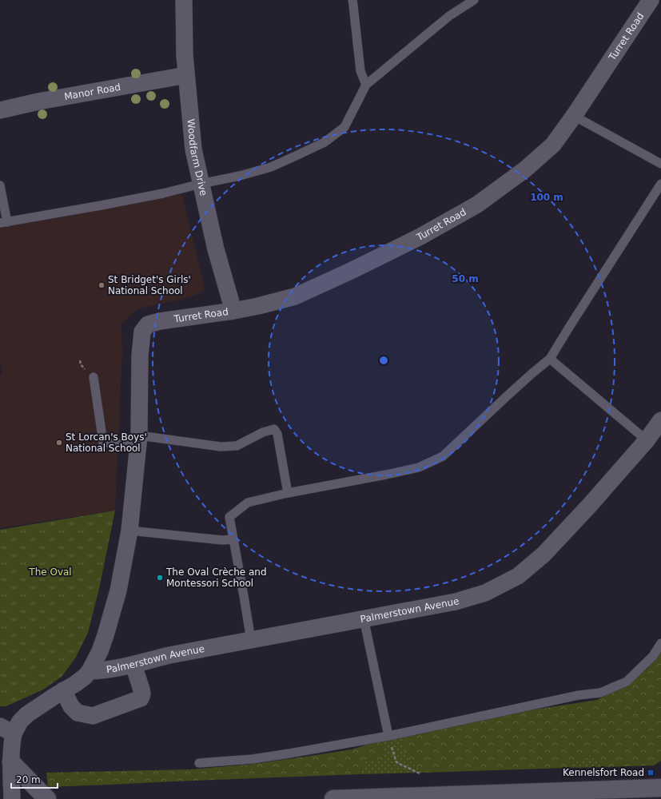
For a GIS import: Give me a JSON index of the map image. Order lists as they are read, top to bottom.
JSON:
{
  "streets": {
    "street": [
      "Turret Road",
      "Manor Road",
      "Woodfarm Drive",
      "Palmerstown Avenue"
    ]
  },
  "crossings": [
    ["Turret Road", "Woodfarm Drive"],
    ["Manor Road", "Woodfarm Drive"]
  ],
  "parks": ["The Oval"],
  "places": {
    "other": ["St Bridget's Girls' National School", "St Lorcan's Boys' National School", "The Oval Crèche and Montessori School"],
    "transit": ["Kennelsfort Road"]
  },
  "scale_bar": "20 m",
  "rings": ["100 m", "50 m"]
}
